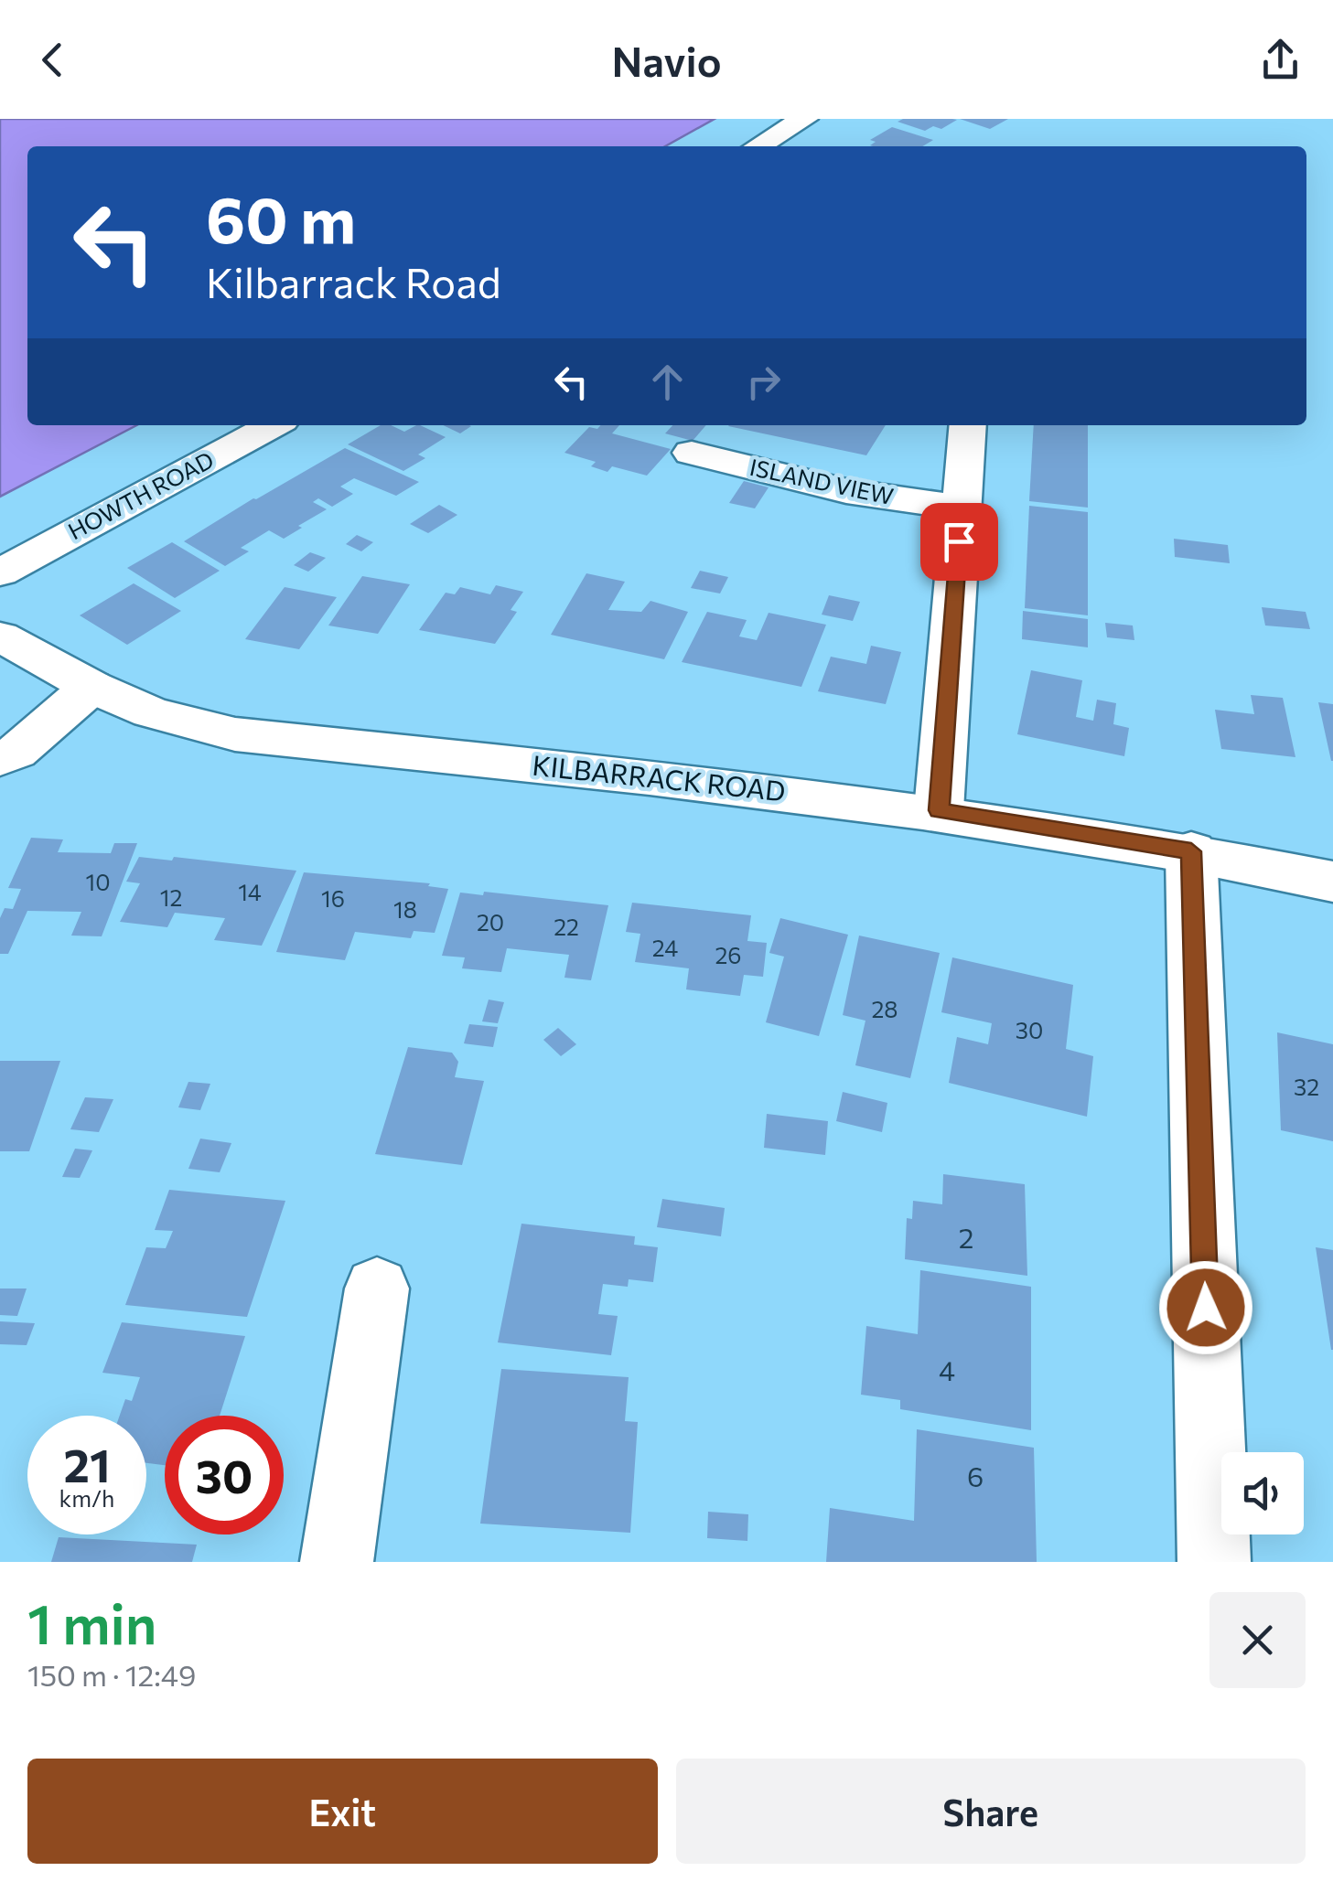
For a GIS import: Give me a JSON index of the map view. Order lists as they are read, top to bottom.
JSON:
{
  "streets": {
    "street": ["ISLAND VIEW", "HOWTH ROAD", "KILBARRACK ROAD"]
  },
  "house_numbers": [
    "10",
    "14",
    "12",
    "16",
    "18",
    "20",
    "22",
    "24",
    "26",
    "28",
    "30",
    "32",
    "2",
    "4",
    "6"
  ],
  "page": {
    "header": "Navio",
    "turn": ["60 m", "Kilbarrack Road"],
    "speed": "21 km/h",
    "limit": "30",
    "heading": ["1 min", "150 m · 12:49"],
    "buttons": ["Exit", "Share"]
  }
}
